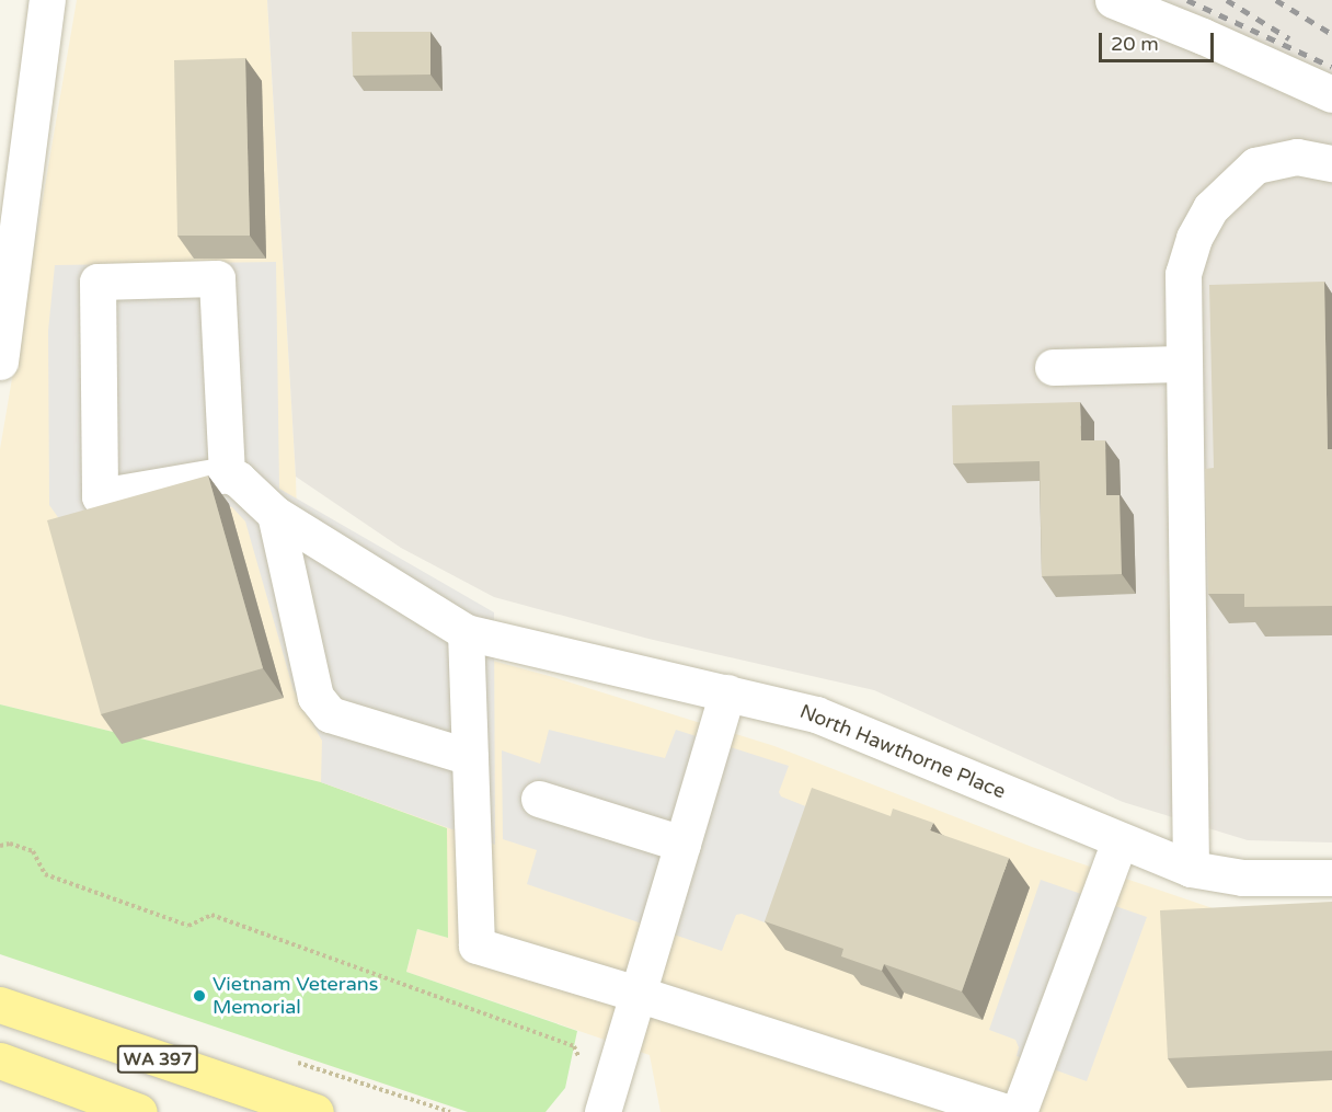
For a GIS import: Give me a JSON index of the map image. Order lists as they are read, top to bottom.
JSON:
{
  "streets": {
    "main road": ["WA 397"],
    "street": ["North Hawthorne Place"]
  },
  "places": ["Vietnam Veterans Memorial"],
  "scale_bar": "20 m"
}
